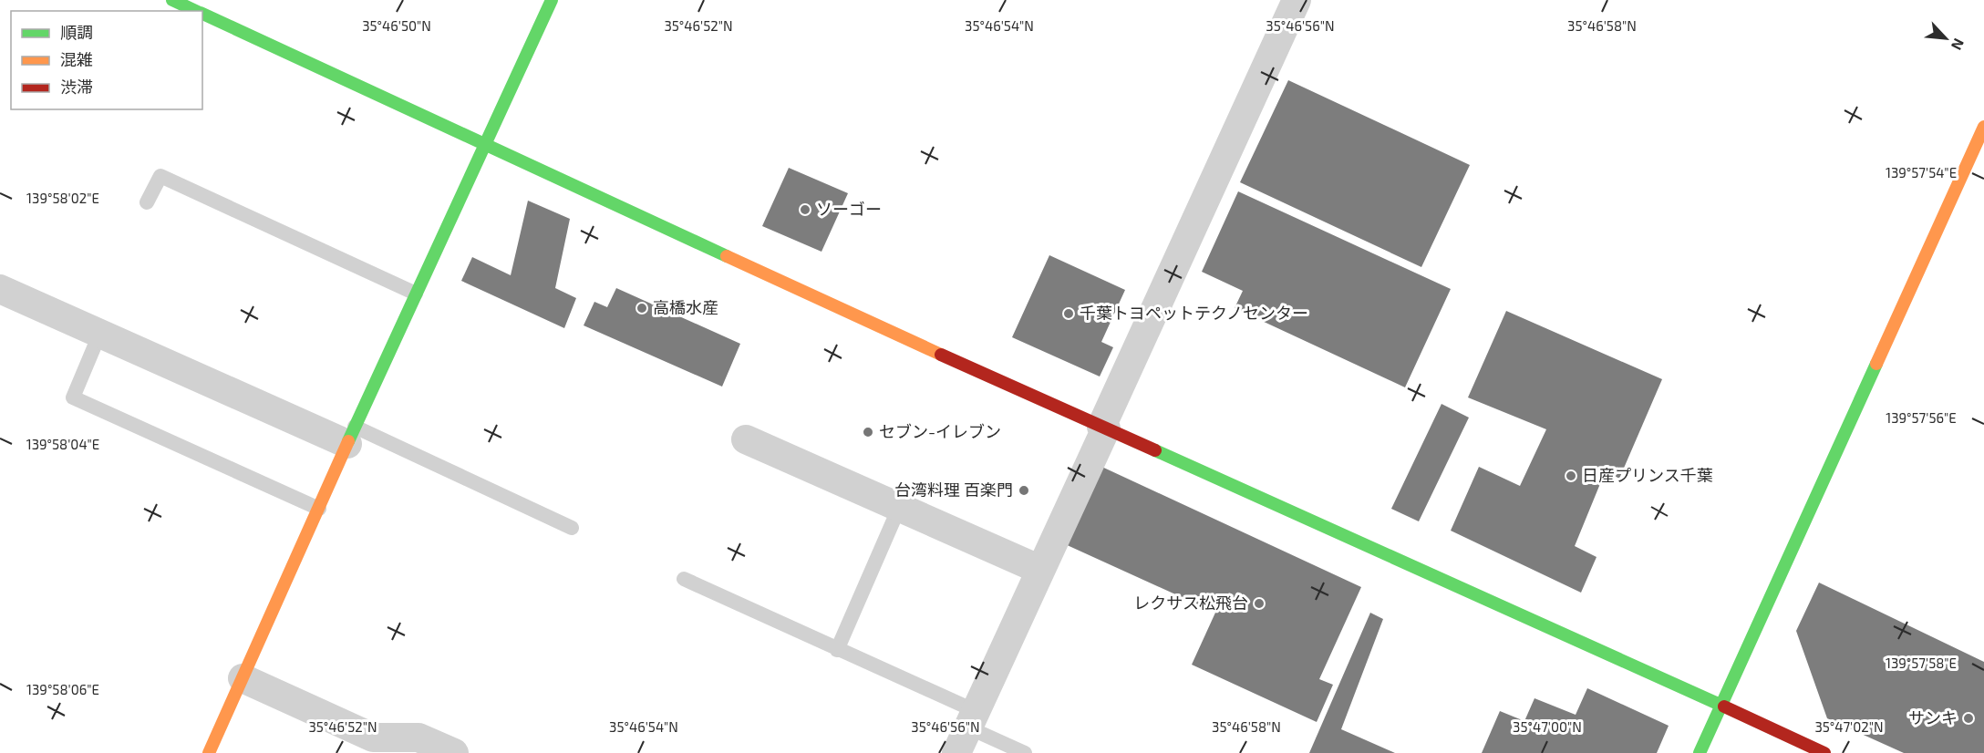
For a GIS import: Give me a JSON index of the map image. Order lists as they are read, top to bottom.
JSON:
{
  "places": [
    "ソーゴー",
    "高橋水産",
    "千葉トヨペットテクノセンター",
    "セブン-イレブン",
    "日産プリンス千葉",
    "台湾料理 百楽門",
    "レクサス松飛台",
    "サンキ"
  ],
  "legend": ["順調", "混雑", "渋滞"],
  "north": "bottom right",
  "coordinates": [
    "35°46'50\"N",
    "35°46'52\"N",
    "35°46'54\"N",
    "35°46'56\"N",
    "35°46'58\"N",
    "139°57'54\"E",
    "139°58'02\"E",
    "139°57'56\"E",
    "139°58'04\"E",
    "139°57'58\"E",
    "139°58'06\"E",
    "35°47'00\"N",
    "35°47'02\"N"
  ]
}
